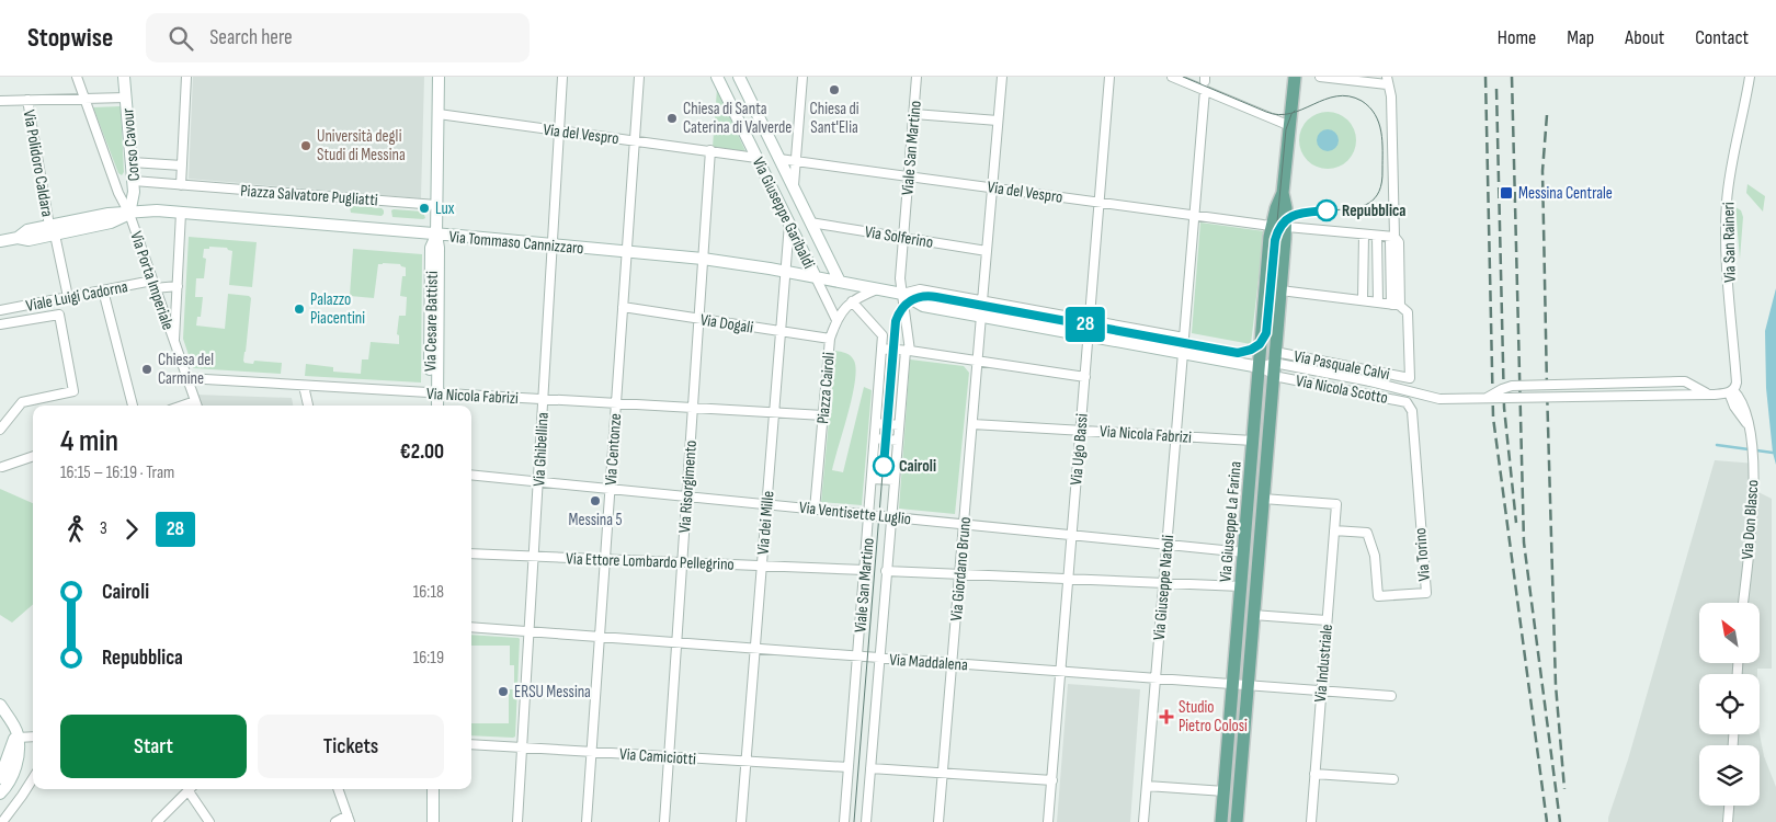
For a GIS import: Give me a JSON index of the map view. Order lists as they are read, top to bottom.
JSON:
{
  "streets": {
    "main road": ["Via Giuseppe La Farina"],
    "street": [
      "Via del Vespro",
      "Corso Cavour",
      "Viale San Martino",
      "Via Polidoro Caldara",
      "Piazza Salvatore Pugliatti",
      "Via Giuseppe Garibaldi",
      "Via Solferino",
      "Via Tommaso Cannizzaro",
      "Via San Raineri",
      "Via Porta Imperiale",
      "Viale Luigi Cadorna",
      "Via Cesare Battisti",
      "Via Dogali",
      "Via Pasquale Calvi",
      "Piazza Cairoli",
      "Via Nicola Scotto",
      "Via Nicola Fabrizi",
      "Via Ghibellina",
      "Via Centonze",
      "Via Ugo Bassi",
      "Via Risorgimento",
      "Via Ventisette Luglio",
      "Via Don Blasco",
      "Via dei Mille",
      "Via Torino",
      "Via Ettore Lombardo Pellegrino",
      "Via Giordano Bruno",
      "Via Giuseppe Natoli",
      "Via Maddalena",
      "Via Industriale",
      "Via Camiciotti"
    ]
  },
  "crossings": [
    ["Via del Vespro", "Viale San Martino"],
    ["Via del Vespro", "Via Giuseppe Garibaldi"],
    ["Via del Vespro", "Via Tommaso Cannizzaro"],
    ["Via del Vespro", "Via Cesare Battisti"],
    ["Via del Vespro", "Via Ghibellina"],
    ["Via del Vespro", "Via Centonze"],
    ["Via del Vespro", "Via Ugo Bassi"],
    ["Via del Vespro", "Via Risorgimento"],
    ["Via del Vespro", "Via Giuseppe La Farina"],
    ["Corso Cavour", "Piazza Salvatore Pugliatti"],
    ["Corso Cavour", "Via Tommaso Cannizzaro"],
    ["Corso Cavour", "Via Porta Imperiale"],
    ["Viale San Martino", "Via Solferino"],
    ["Viale San Martino", "Via Tommaso Cannizzaro"],
    ["Viale San Martino", "Via Ventisette Luglio"],
    ["Viale San Martino", "Via Ettore Lombardo Pellegrino"],
    ["Viale San Martino", "Via Maddalena"],
    ["Viale San Martino", "Via Camiciotti"],
    ["Via Polidoro Caldara", "Via Tommaso Cannizzaro"],
    ["Via Polidoro Caldara", "Viale Luigi Cadorna"],
    ["Piazza Salvatore Pugliatti", "Via Cesare Battisti"],
    ["Via Giuseppe Garibaldi", "Via Solferino"],
    ["Via Giuseppe Garibaldi", "Via Tommaso Cannizzaro"],
    ["Via Giuseppe Garibaldi", "Piazza Cairoli"],
    ["Via Giuseppe Garibaldi", "Via dei Mille"],
    ["Via Tommaso Cannizzaro", "Via Porta Imperiale"],
    ["Via Tommaso Cannizzaro", "Via Cesare Battisti"],
    ["Via Tommaso Cannizzaro", "Piazza Cairoli"],
    ["Via Tommaso Cannizzaro", "Via Ghibellina"],
    ["Via Tommaso Cannizzaro", "Via Centonze"],
    ["Via Tommaso Cannizzaro", "Via Ugo Bassi"],
    ["Via Tommaso Cannizzaro", "Via Risorgimento"],
    ["Via Tommaso Cannizzaro", "Via Giuseppe La Farina"],
    ["Via Tommaso Cannizzaro", "Via dei Mille"],
    ["Via Tommaso Cannizzaro", "Via Giordano Bruno"],
    ["Via Tommaso Cannizzaro", "Via Giuseppe Natoli"],
    ["Via San Raineri", "Via Don Blasco"],
    ["Via Porta Imperiale", "Viale Luigi Cadorna"],
    ["Via Porta Imperiale", "Via Nicola Fabrizi"],
    ["Via Cesare Battisti", "Via Nicola Fabrizi"],
    ["Via Dogali", "Piazza Cairoli"],
    ["Via Dogali", "Via Centonze"],
    ["Via Dogali", "Via Risorgimento"],
    ["Via Dogali", "Via dei Mille"],
    ["Via Pasquale Calvi", "Via Nicola Scotto"],
    ["Via Pasquale Calvi", "Via Giuseppe La Farina"],
    ["Piazza Cairoli", "Via Nicola Fabrizi"],
    ["Piazza Cairoli", "Via Ventisette Luglio"],
    ["Via Nicola Scotto", "Via Giuseppe La Farina"],
    ["Via Nicola Scotto", "Via Torino"],
    ["Via Nicola Fabrizi", "Via Ghibellina"],
    ["Via Nicola Fabrizi", "Via Centonze"],
    ["Via Nicola Fabrizi", "Via Ugo Bassi"],
    ["Via Nicola Fabrizi", "Via Risorgimento"],
    ["Via Nicola Fabrizi", "Via Giuseppe La Farina"],
    ["Via Nicola Fabrizi", "Via dei Mille"],
    ["Via Nicola Fabrizi", "Via Giordano Bruno"],
    ["Via Nicola Fabrizi", "Via Giuseppe Natoli"],
    ["Via Ghibellina", "Via Ventisette Luglio"],
    ["Via Ghibellina", "Via Ettore Lombardo Pellegrino"],
    ["Via Ghibellina", "Via Maddalena"],
    ["Via Ghibellina", "Via Camiciotti"],
    ["Via Centonze", "Via Ventisette Luglio"],
    ["Via Centonze", "Via Ettore Lombardo Pellegrino"],
    ["Via Centonze", "Via Maddalena"],
    ["Via Centonze", "Via Camiciotti"],
    ["Via Ugo Bassi", "Via Ventisette Luglio"],
    ["Via Ugo Bassi", "Via Maddalena"],
    ["Via Risorgimento", "Via Ventisette Luglio"],
    ["Via Risorgimento", "Via Ettore Lombardo Pellegrino"],
    ["Via Risorgimento", "Via Maddalena"],
    ["Via Risorgimento", "Via Camiciotti"],
    ["Via Ventisette Luglio", "Via Giuseppe La Farina"],
    ["Via Ventisette Luglio", "Via dei Mille"],
    ["Via Ventisette Luglio", "Via Giordano Bruno"],
    ["Via Ventisette Luglio", "Via Giuseppe Natoli"],
    ["Via Giuseppe La Farina", "Via Maddalena"],
    ["Via Giuseppe La Farina", "Via Industriale"],
    ["Via dei Mille", "Via Ettore Lombardo Pellegrino"],
    ["Via dei Mille", "Via Maddalena"],
    ["Via dei Mille", "Via Camiciotti"],
    ["Via Torino", "Via Industriale"],
    ["Via Giordano Bruno", "Via Maddalena"],
    ["Via Giuseppe Natoli", "Via Maddalena"],
    ["Via Maddalena", "Via Industriale"]
  ],
  "places": {
    "other": [
      "Chiesa di Sant'Elia",
      "Chiesa di Santa Caterina di Valverde",
      "Università degli Studi di Messina",
      "Lux",
      "Repubblica",
      "Palazzo Piacentini",
      "Chiesa del Carmine",
      "Cairoli",
      "Messina 5",
      "ERSU Messina"
    ],
    "transit": ["Messina Centrale"],
    "health": ["Studio Pietro Colosi"]
  },
  "lines": ["tram line 28"],
  "north": "top left",
  "page": {
    "header": "Stopwise",
    "search": "Search here",
    "nav": [
      "Home",
      "Map",
      "About",
      "Contact"
    ],
    "on_map": "28",
    "heading": ["4 min", "16:15 – 16:19 · Tram", "€2.00"],
    "legs": ["3", "28"],
    "list": [
      {
        "name": "Cairoli",
        "value": "16:18"
      },
      {
        "name": "Repubblica",
        "value": "16:19"
      }
    ],
    "buttons": ["Start", "Tickets"]
  }
}
